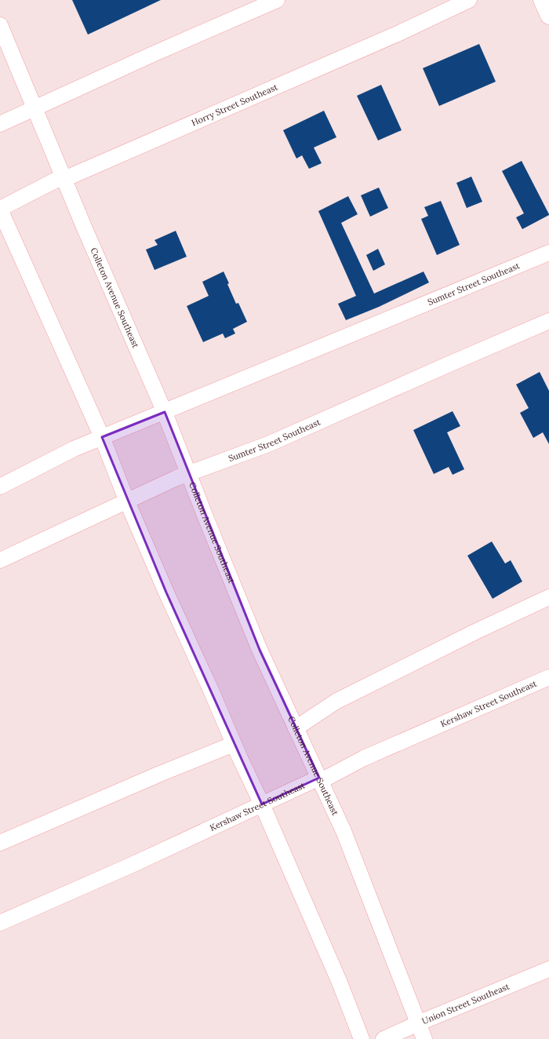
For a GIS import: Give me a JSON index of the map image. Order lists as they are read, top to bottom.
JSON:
{
  "streets": {
    "street": [
      "Horry Street Southeast",
      "Sumter Street Southeast",
      "Colleton Avenue Southeast",
      "Kershaw Street Southeast",
      "Union Street Southeast"
    ]
  },
  "crossings": [
    ["Horry Street Southeast", "Colleton Avenue Southeast"],
    ["Sumter Street Southeast", "Colleton Avenue Southeast"],
    ["Colleton Avenue Southeast", "Kershaw Street Southeast"],
    ["Colleton Avenue Southeast", "Union Street Southeast"]
  ]
}
